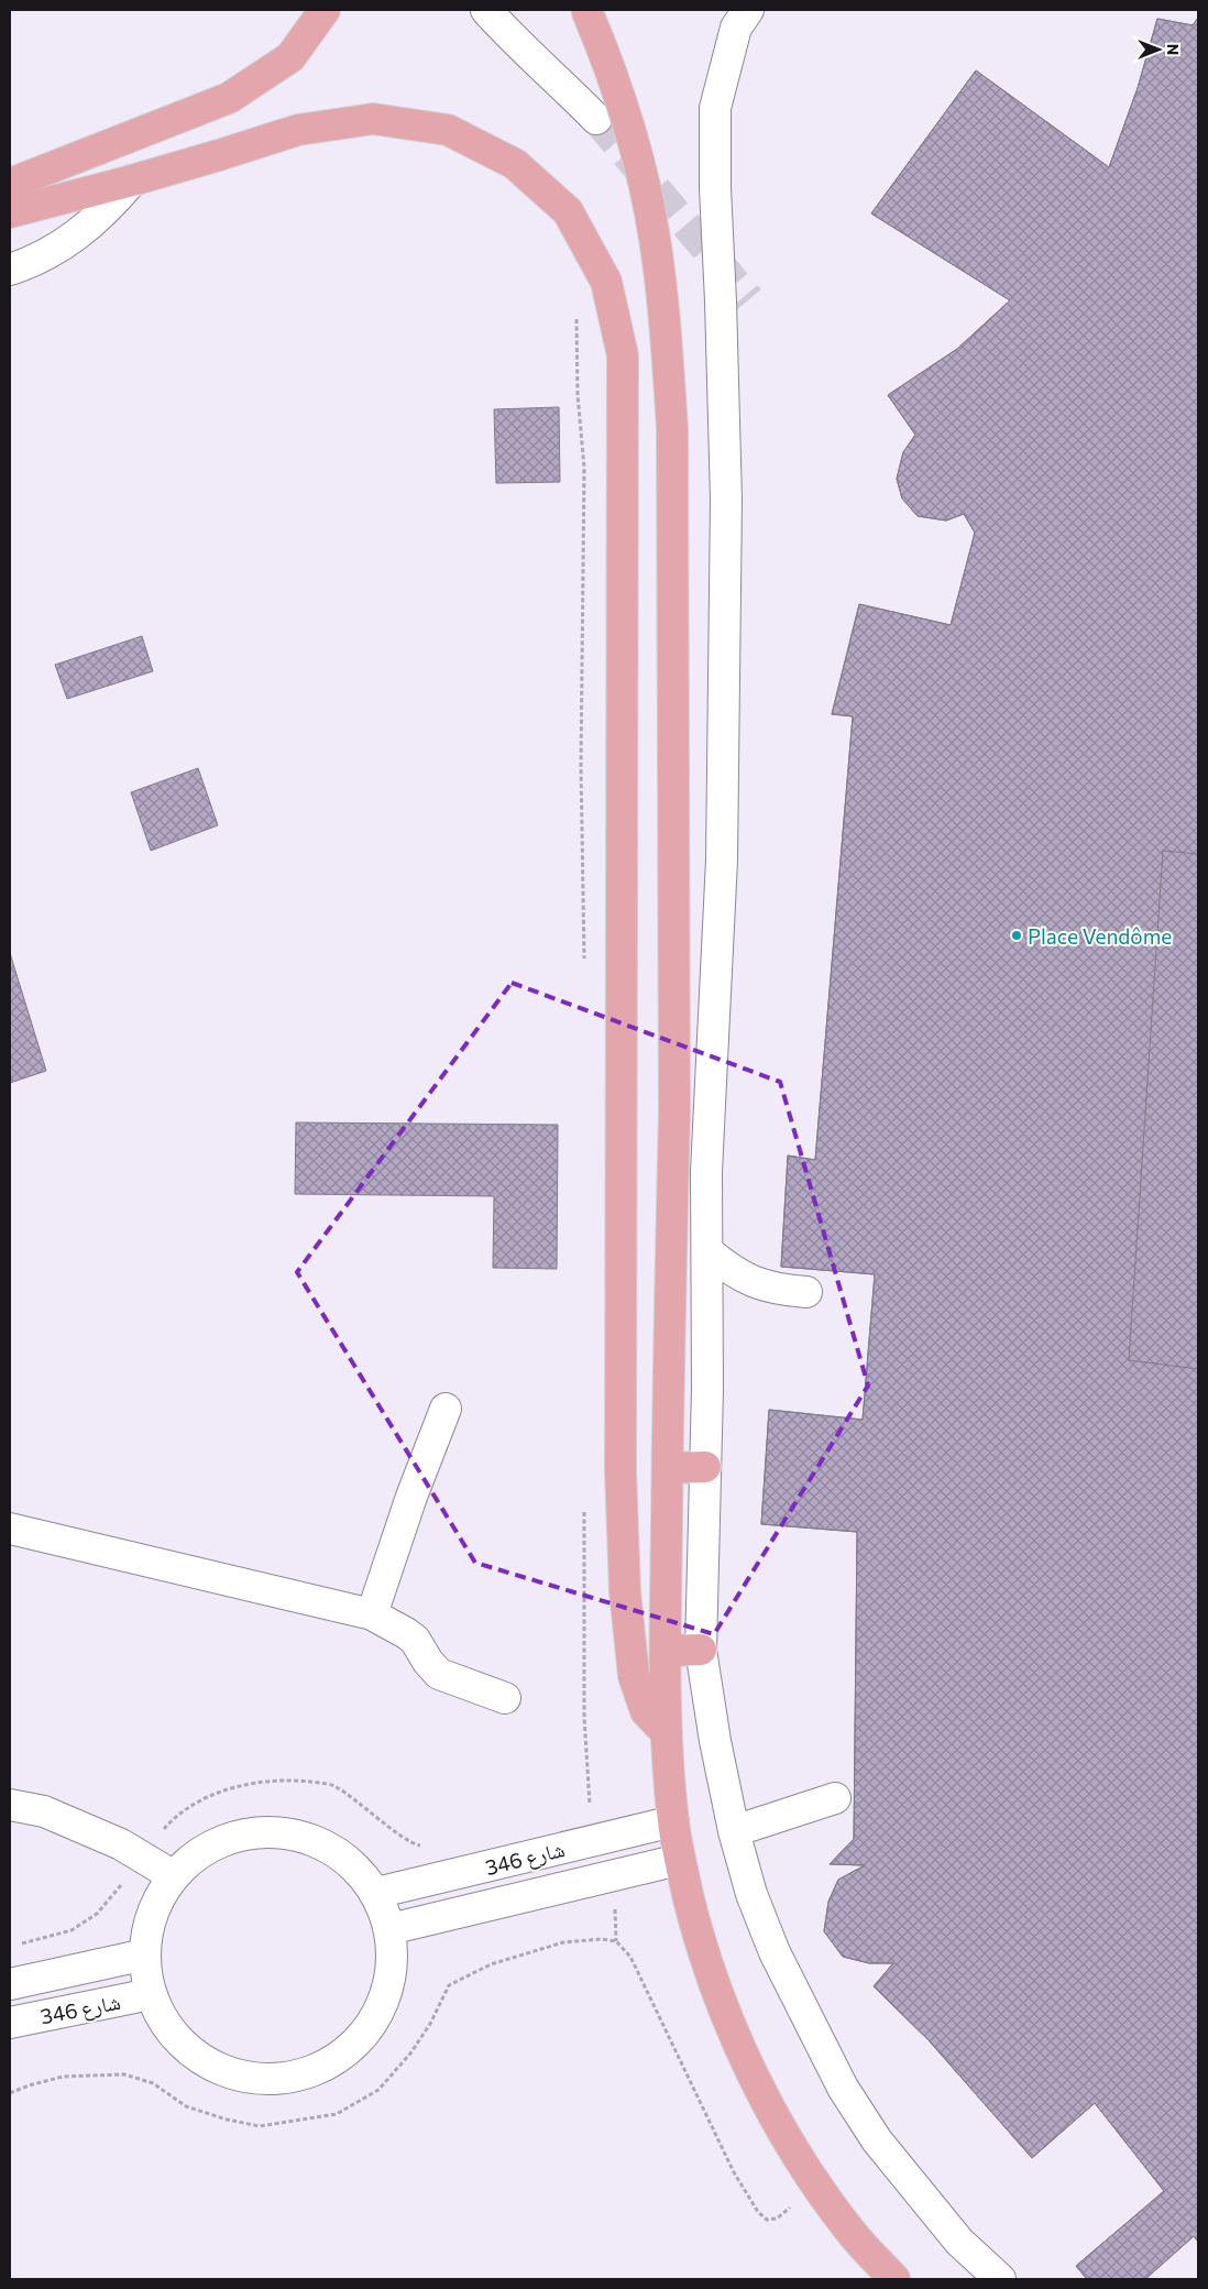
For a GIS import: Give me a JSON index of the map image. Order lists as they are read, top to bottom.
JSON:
{
  "streets": {
    "street": ["شارع 346"]
  },
  "places": ["Place Vendôme"],
  "north": "right"
}
